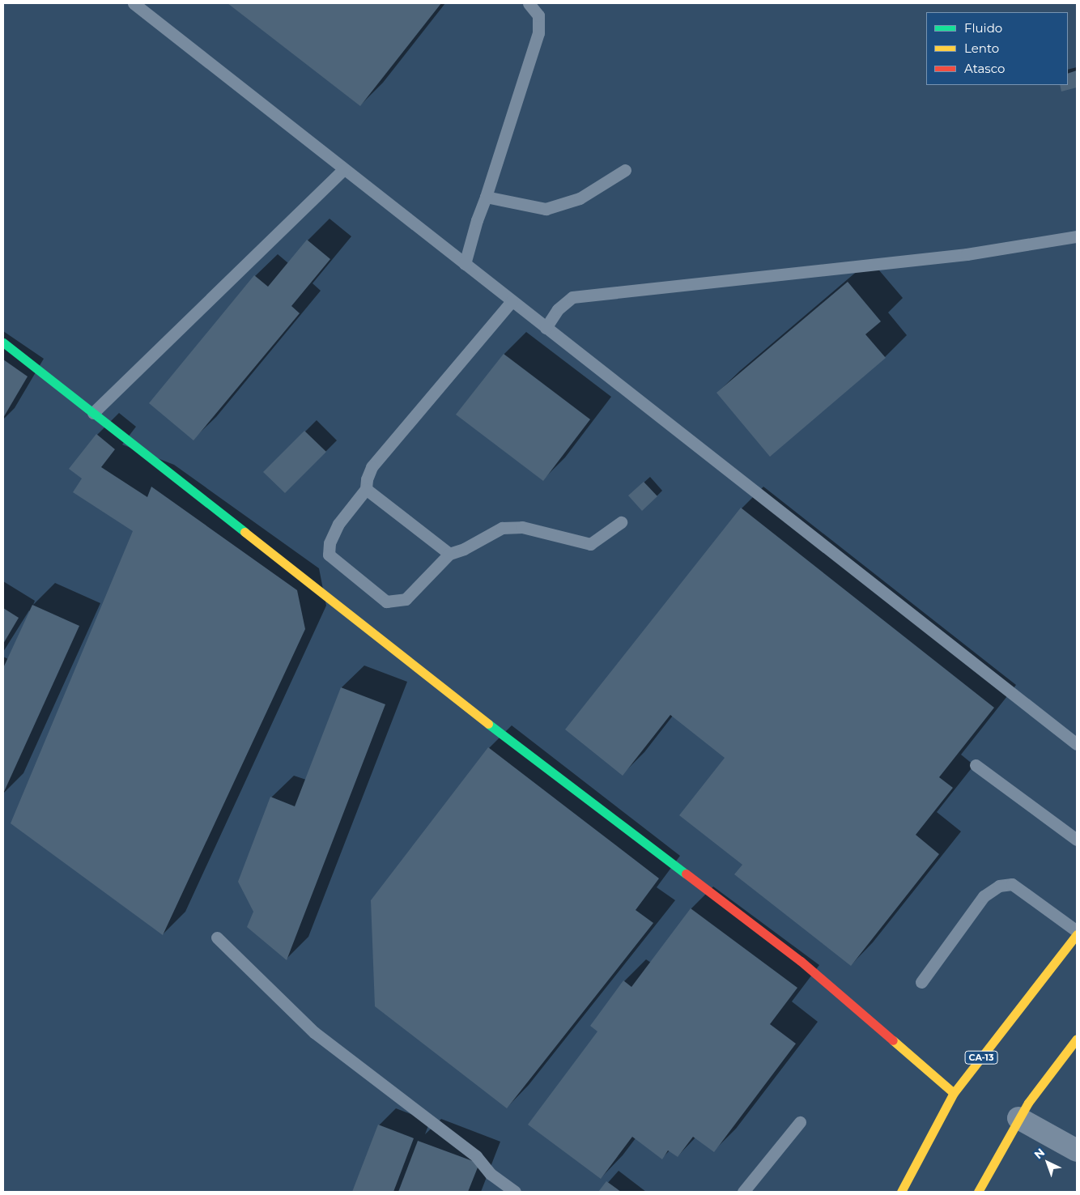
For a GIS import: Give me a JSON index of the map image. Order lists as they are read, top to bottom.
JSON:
{
  "streets": {
    "main road": ["CA-13"]
  },
  "legend": ["Fluido", "Lento", "Atasco"],
  "north": "top left"
}
